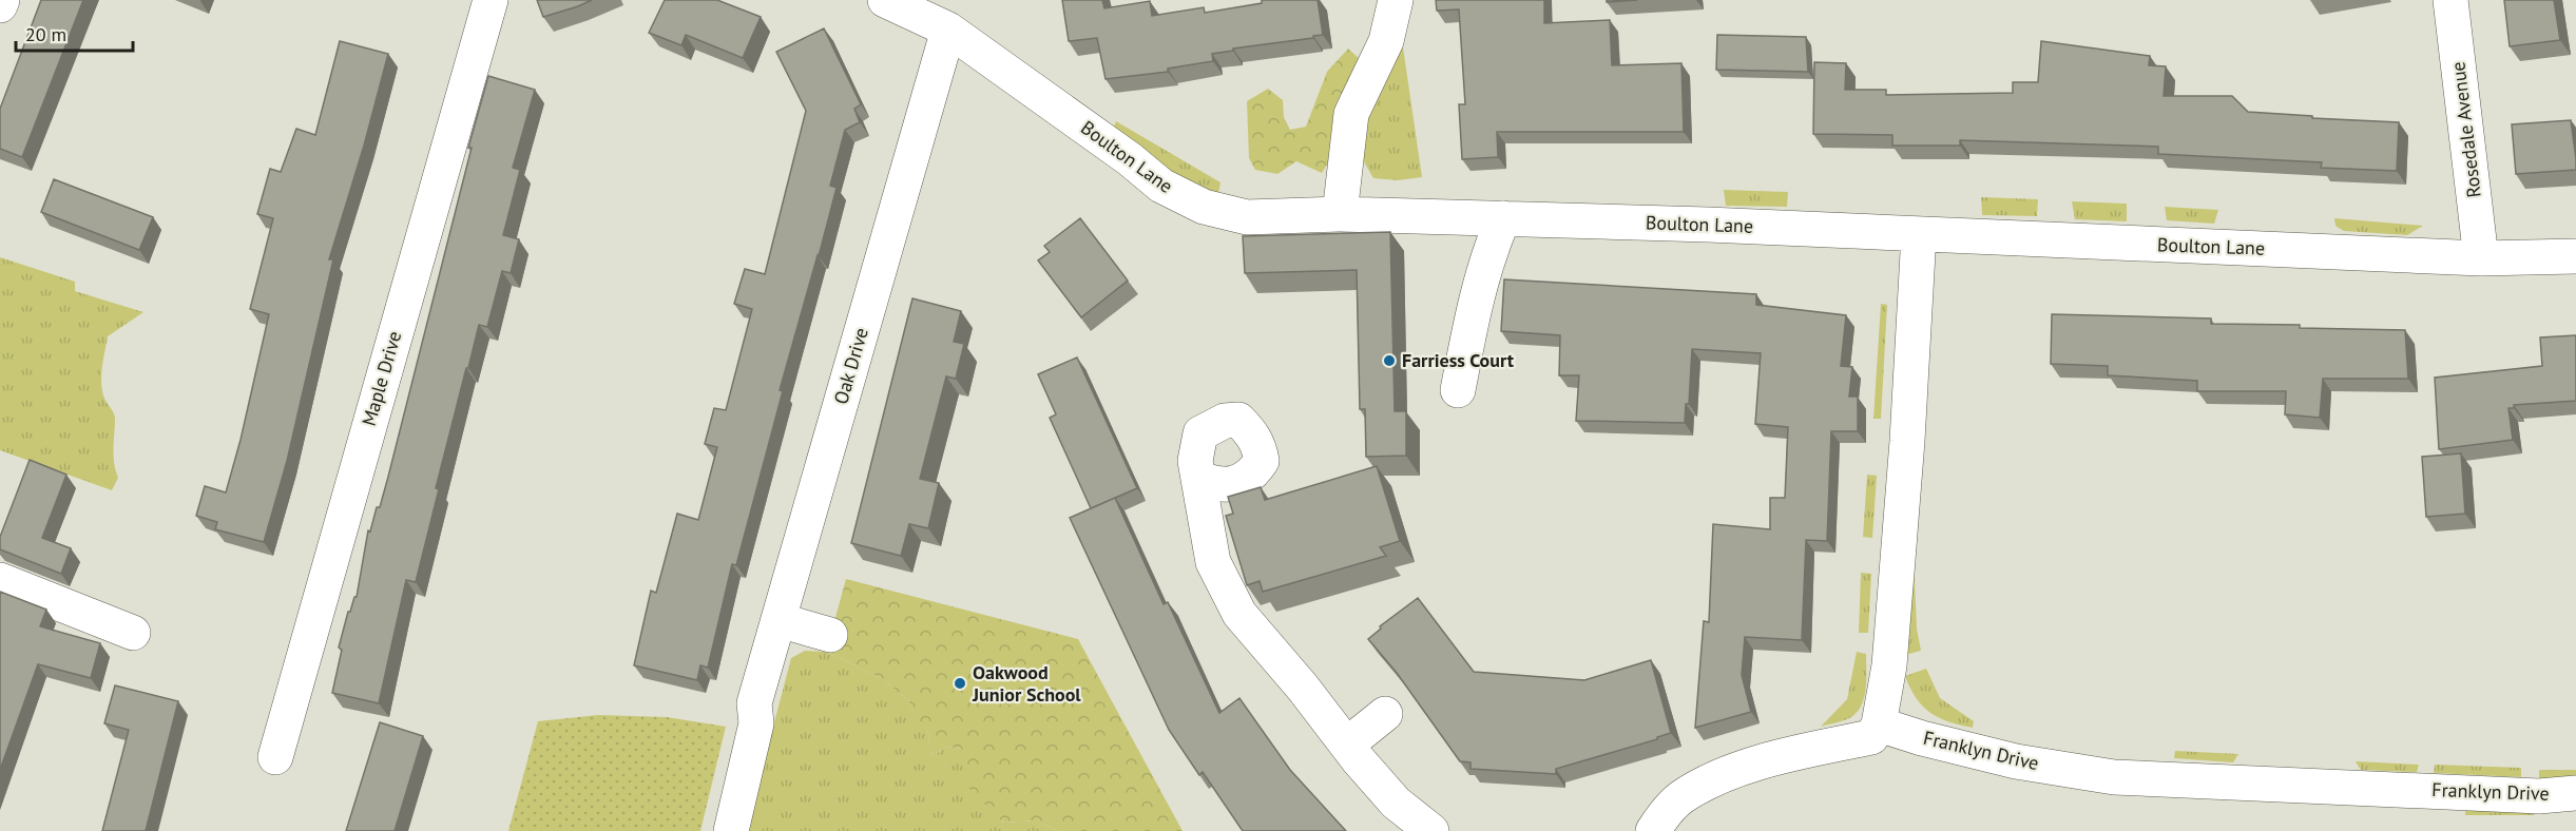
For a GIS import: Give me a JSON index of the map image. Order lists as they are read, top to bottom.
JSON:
{
  "streets": {
    "street": [
      "Rosedale Avenue",
      "Boulton Lane",
      "Oak Drive",
      "Maple Drive",
      "Franklyn Drive"
    ]
  },
  "crossings": [
    ["Rosedale Avenue", "Boulton Lane"],
    ["Boulton Lane", "Oak Drive"]
  ],
  "places": ["Farriess Court", "Oakwood Junior School"],
  "scale_bar": "20 m"
}
